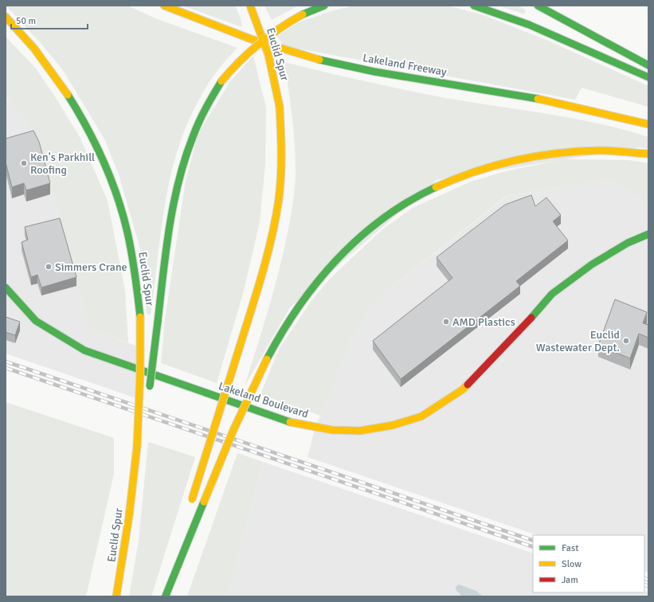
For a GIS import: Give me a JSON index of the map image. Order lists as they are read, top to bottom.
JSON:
{
  "streets": {
    "main road": ["Euclid Spur", "Lakeland Freeway", "Lakeland Boulevard"]
  },
  "places": [
    "Ken's Parkhill Roofing",
    "Simmers Crane",
    "AMD Plastics",
    "Euclid Wastewater Dept."
  ],
  "legend": ["Fast", "Slow", "Jam"],
  "scale_bar": "50 m"
}
